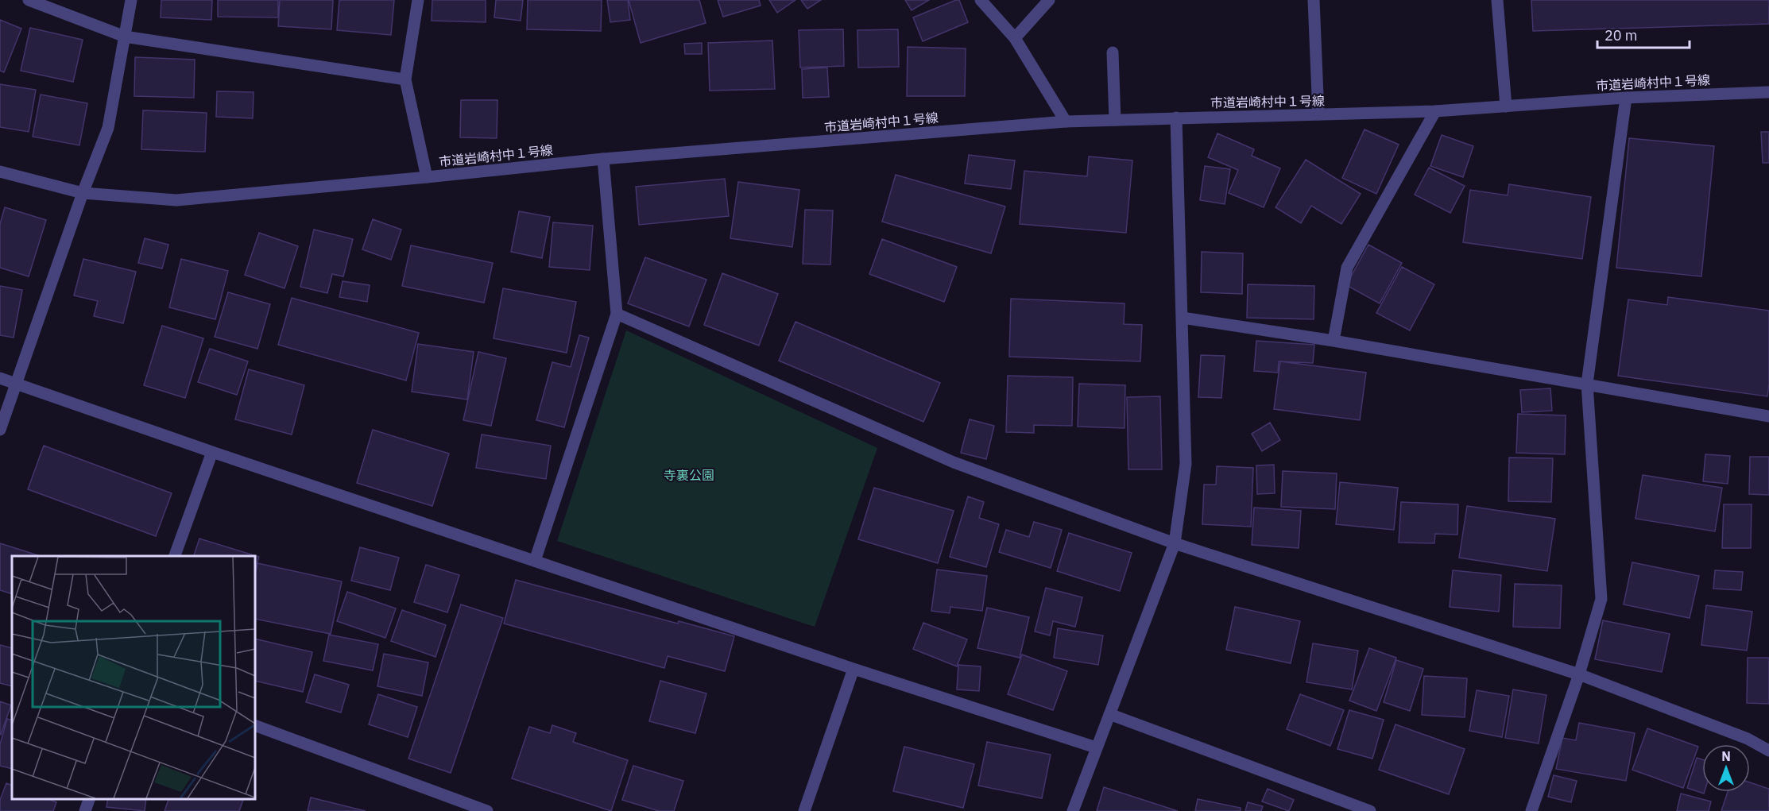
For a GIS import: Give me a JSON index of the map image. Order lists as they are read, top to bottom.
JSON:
{
  "streets": {
    "street": ["市道岩崎村中１号線"]
  },
  "parks": ["寺裏公園"],
  "scale_bar": "20 m",
  "north": "top"
}
